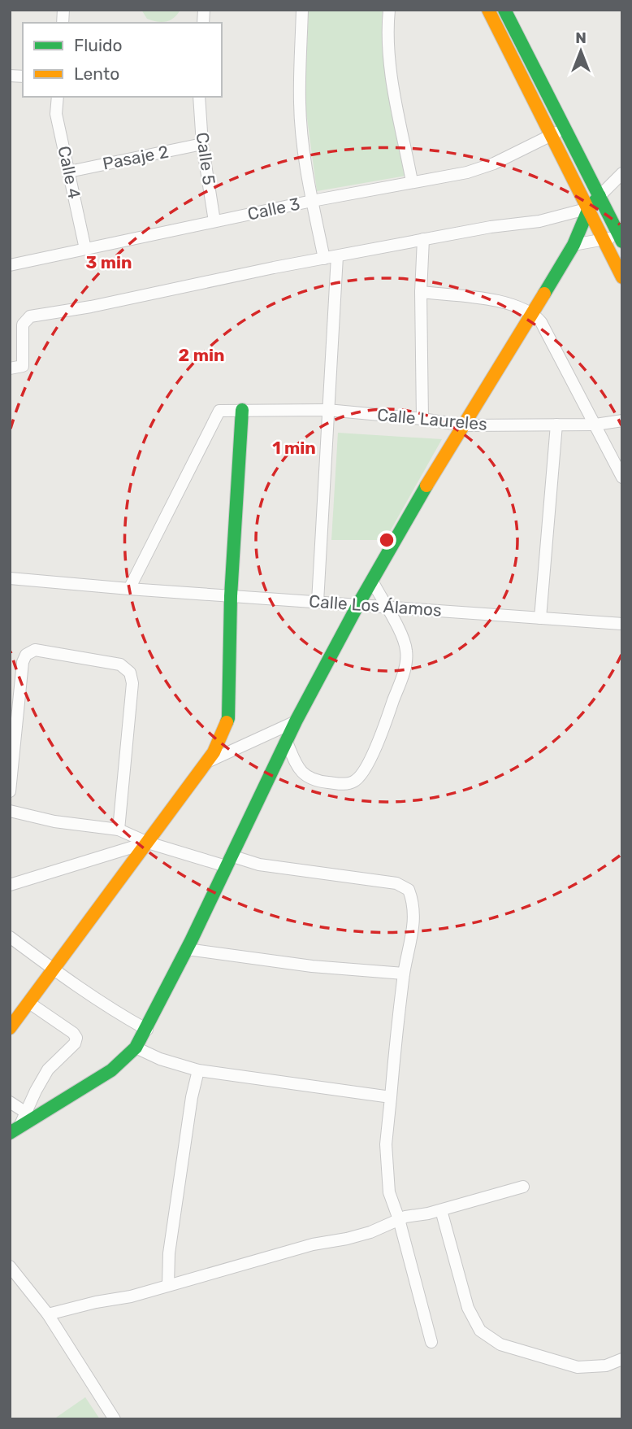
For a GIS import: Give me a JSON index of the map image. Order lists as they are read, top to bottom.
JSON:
{
  "streets": {
    "street": [
      "Pasaje 2",
      "Calle 5",
      "Calle 4",
      "Calle 3",
      "Calle Laureles",
      "Calle Los Álamos"
    ]
  },
  "crossings": [
    ["Pasaje 2", "Calle 5"],
    ["Pasaje 2", "Calle 4"],
    ["Calle 5", "Calle 3"],
    ["Calle 4", "Calle 3"],
    ["Calle Laureles", "Calle Los Álamos"]
  ],
  "legend": ["Fluido", "Lento"],
  "north": "top",
  "rings": ["3 min", "2 min", "1 min"]
}
